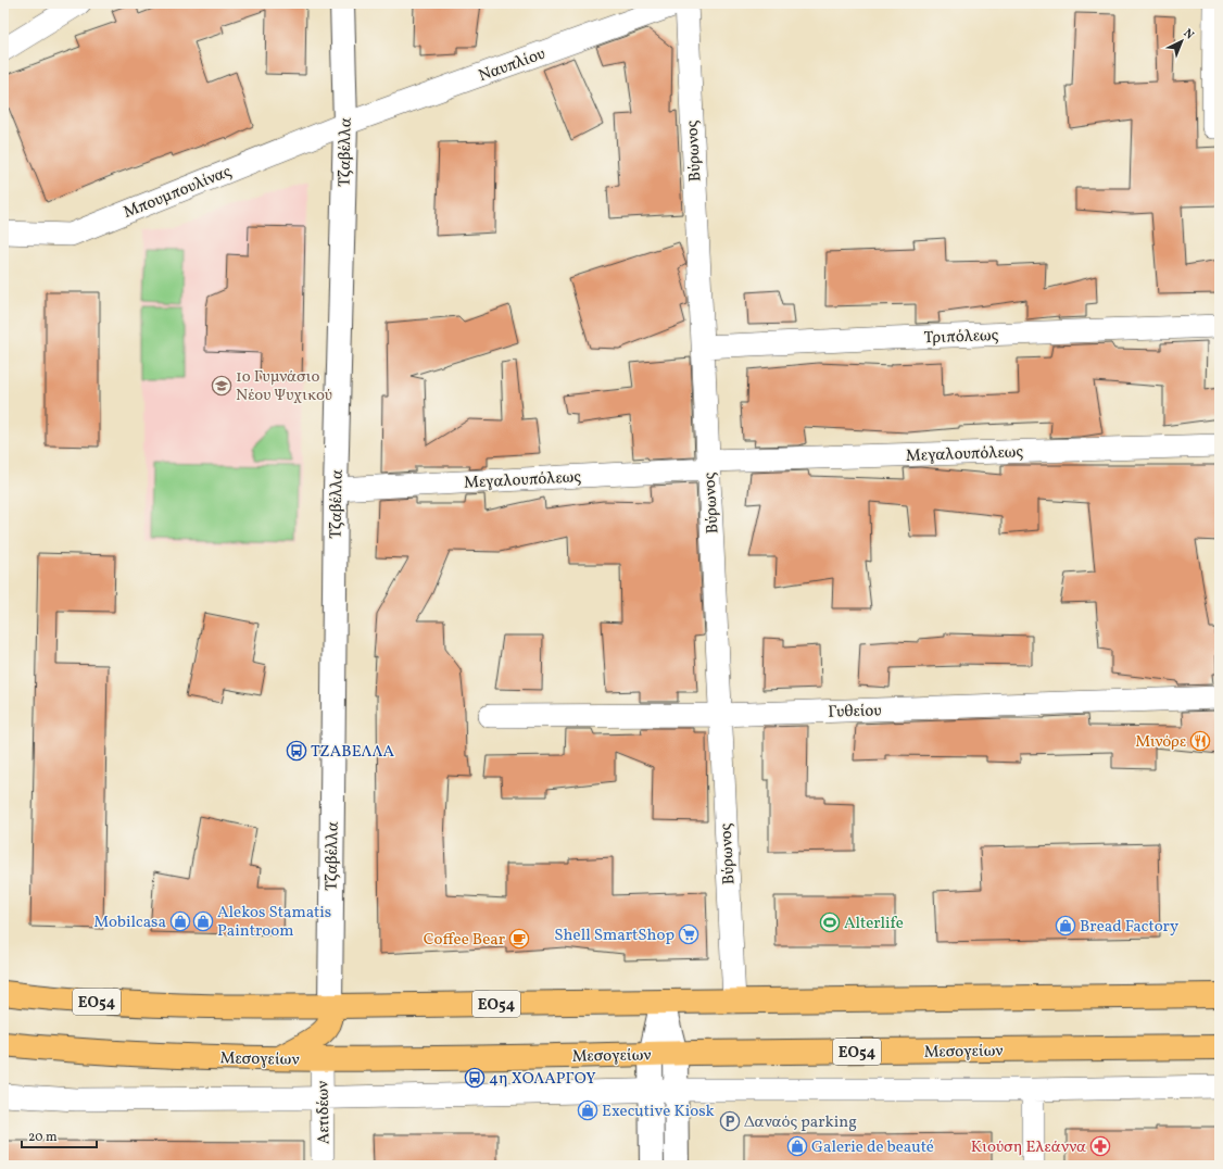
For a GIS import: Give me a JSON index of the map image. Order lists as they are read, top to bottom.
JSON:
{
  "streets": {
    "main road": ["ΕΟ54", "Μεσογείων"],
    "street": [
      "Ναυπλίου",
      "Βύρωνος",
      "Τζαβέλλα",
      "Μπουμπουλίνας",
      "Τριπόλεως",
      "Μεγαλουπόλεως",
      "Γυθείου",
      "Αετιδέων"
    ]
  },
  "crossings": [
    ["Ναυπλίου", "Τζαβέλλα"],
    ["Ναυπλίου", "Μπουμπουλίνας"],
    ["Βύρωνος", "Τριπόλεως"],
    ["Βύρωνος", "Μεγαλουπόλεως"],
    ["Βύρωνος", "Γυθείου"],
    ["Βύρωνος", "ΕΟ54"],
    ["Τζαβέλλα", "Μπουμπουλίνας"],
    ["Τζαβέλλα", "Μεγαλουπόλεως"],
    ["Τζαβέλλα", "ΕΟ54"],
    ["Μεσογείων", "Αετιδέων"]
  ],
  "places": {
    "school or university": ["1ο Γυμνάσιο Νέου Ψυχικού"],
    "restaurant": ["Μινόρε"],
    "bus stop": ["ΤΖΑΒΕΛΛΑ", "4η ΧΟΛΑΡΓΟΥ"],
    "shop": [
      "Mobilcasa",
      "Alekos Stamatis Paintroom",
      "Bread Factory",
      "Executive Kiosk",
      "Galerie de beauté"
    ],
    "sports": ["Alterlife"],
    "supermarket": ["Shell SmartShop"],
    "cafe": ["Coffee Bear"],
    "parking": ["Δαναός parking"],
    "pharmacy": ["Κιούση Ελεάννα"]
  },
  "scale_bar": "20 m",
  "north": "top right"
}
